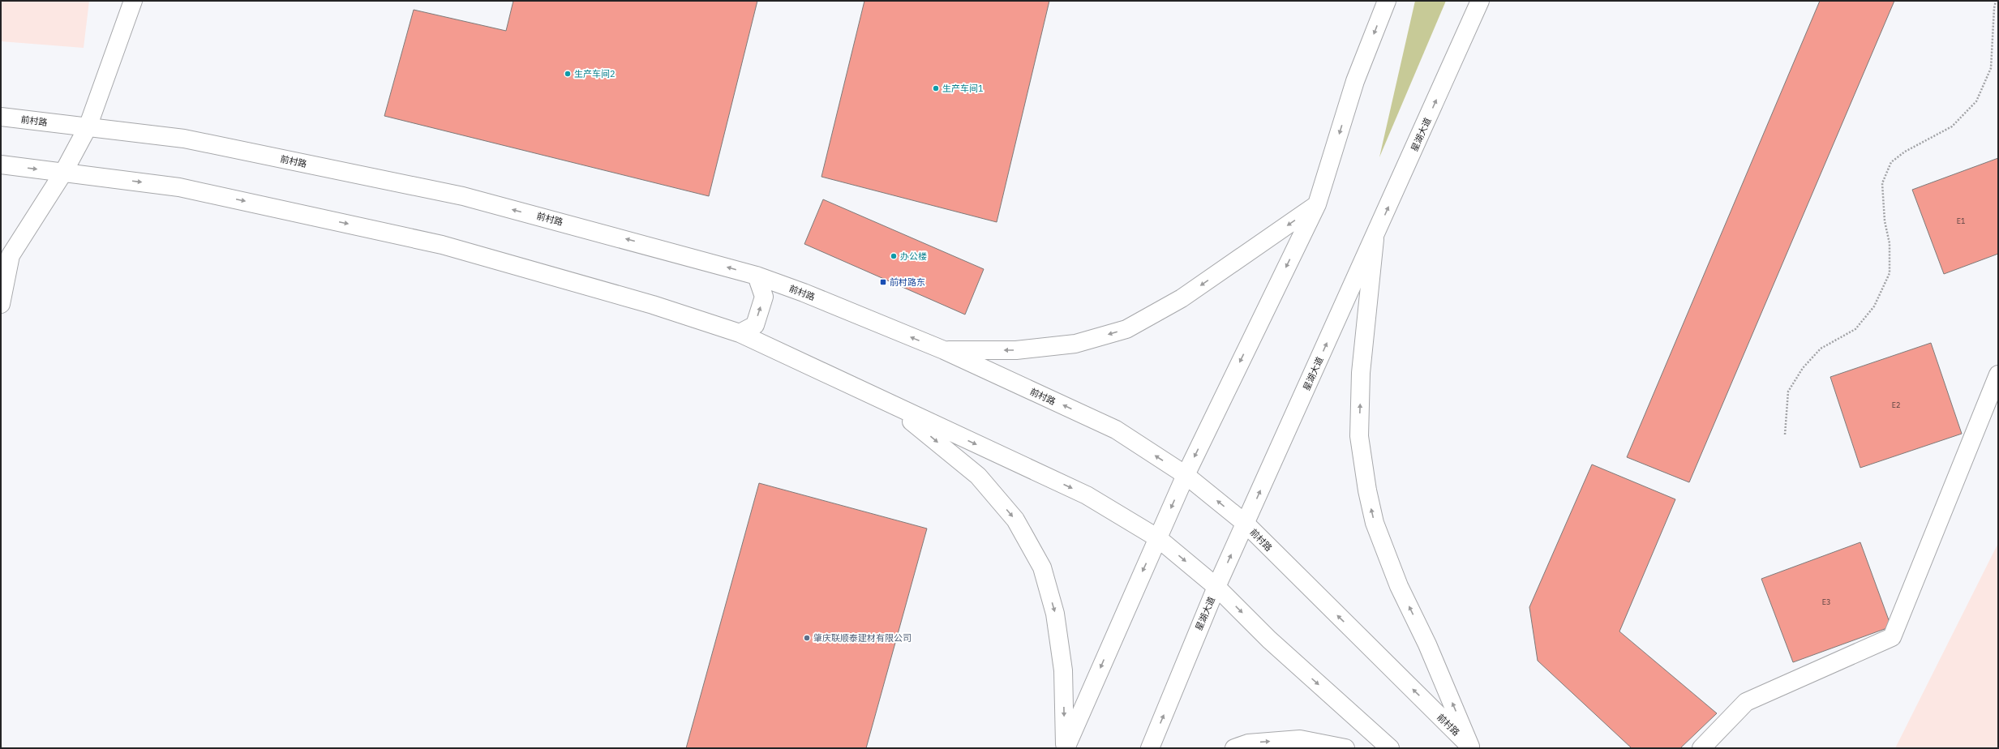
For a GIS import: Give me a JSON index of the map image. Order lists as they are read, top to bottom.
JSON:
{
  "streets": {
    "main road": ["前村路", "星湖大道"]
  },
  "crossings": [
    ["前村路", "星湖大道"]
  ],
  "places": {
    "other": [
      "生产车间2",
      "生产车间1",
      "办公楼",
      "肇庆联顺泰建材有限公司"
    ],
    "transit": ["前村路东"]
  },
  "house_numbers": ["E1", "E2", "E3"]
}
